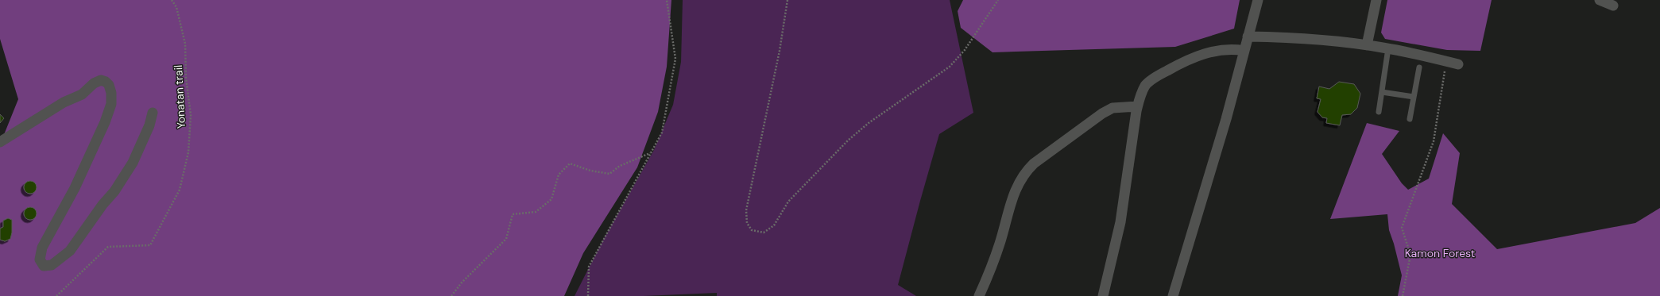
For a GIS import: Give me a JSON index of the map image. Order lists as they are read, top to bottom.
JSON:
{
  "streets": {
    "path": ["Yonatan trail"]
  },
  "parks": ["Kamon Forest"]
}
